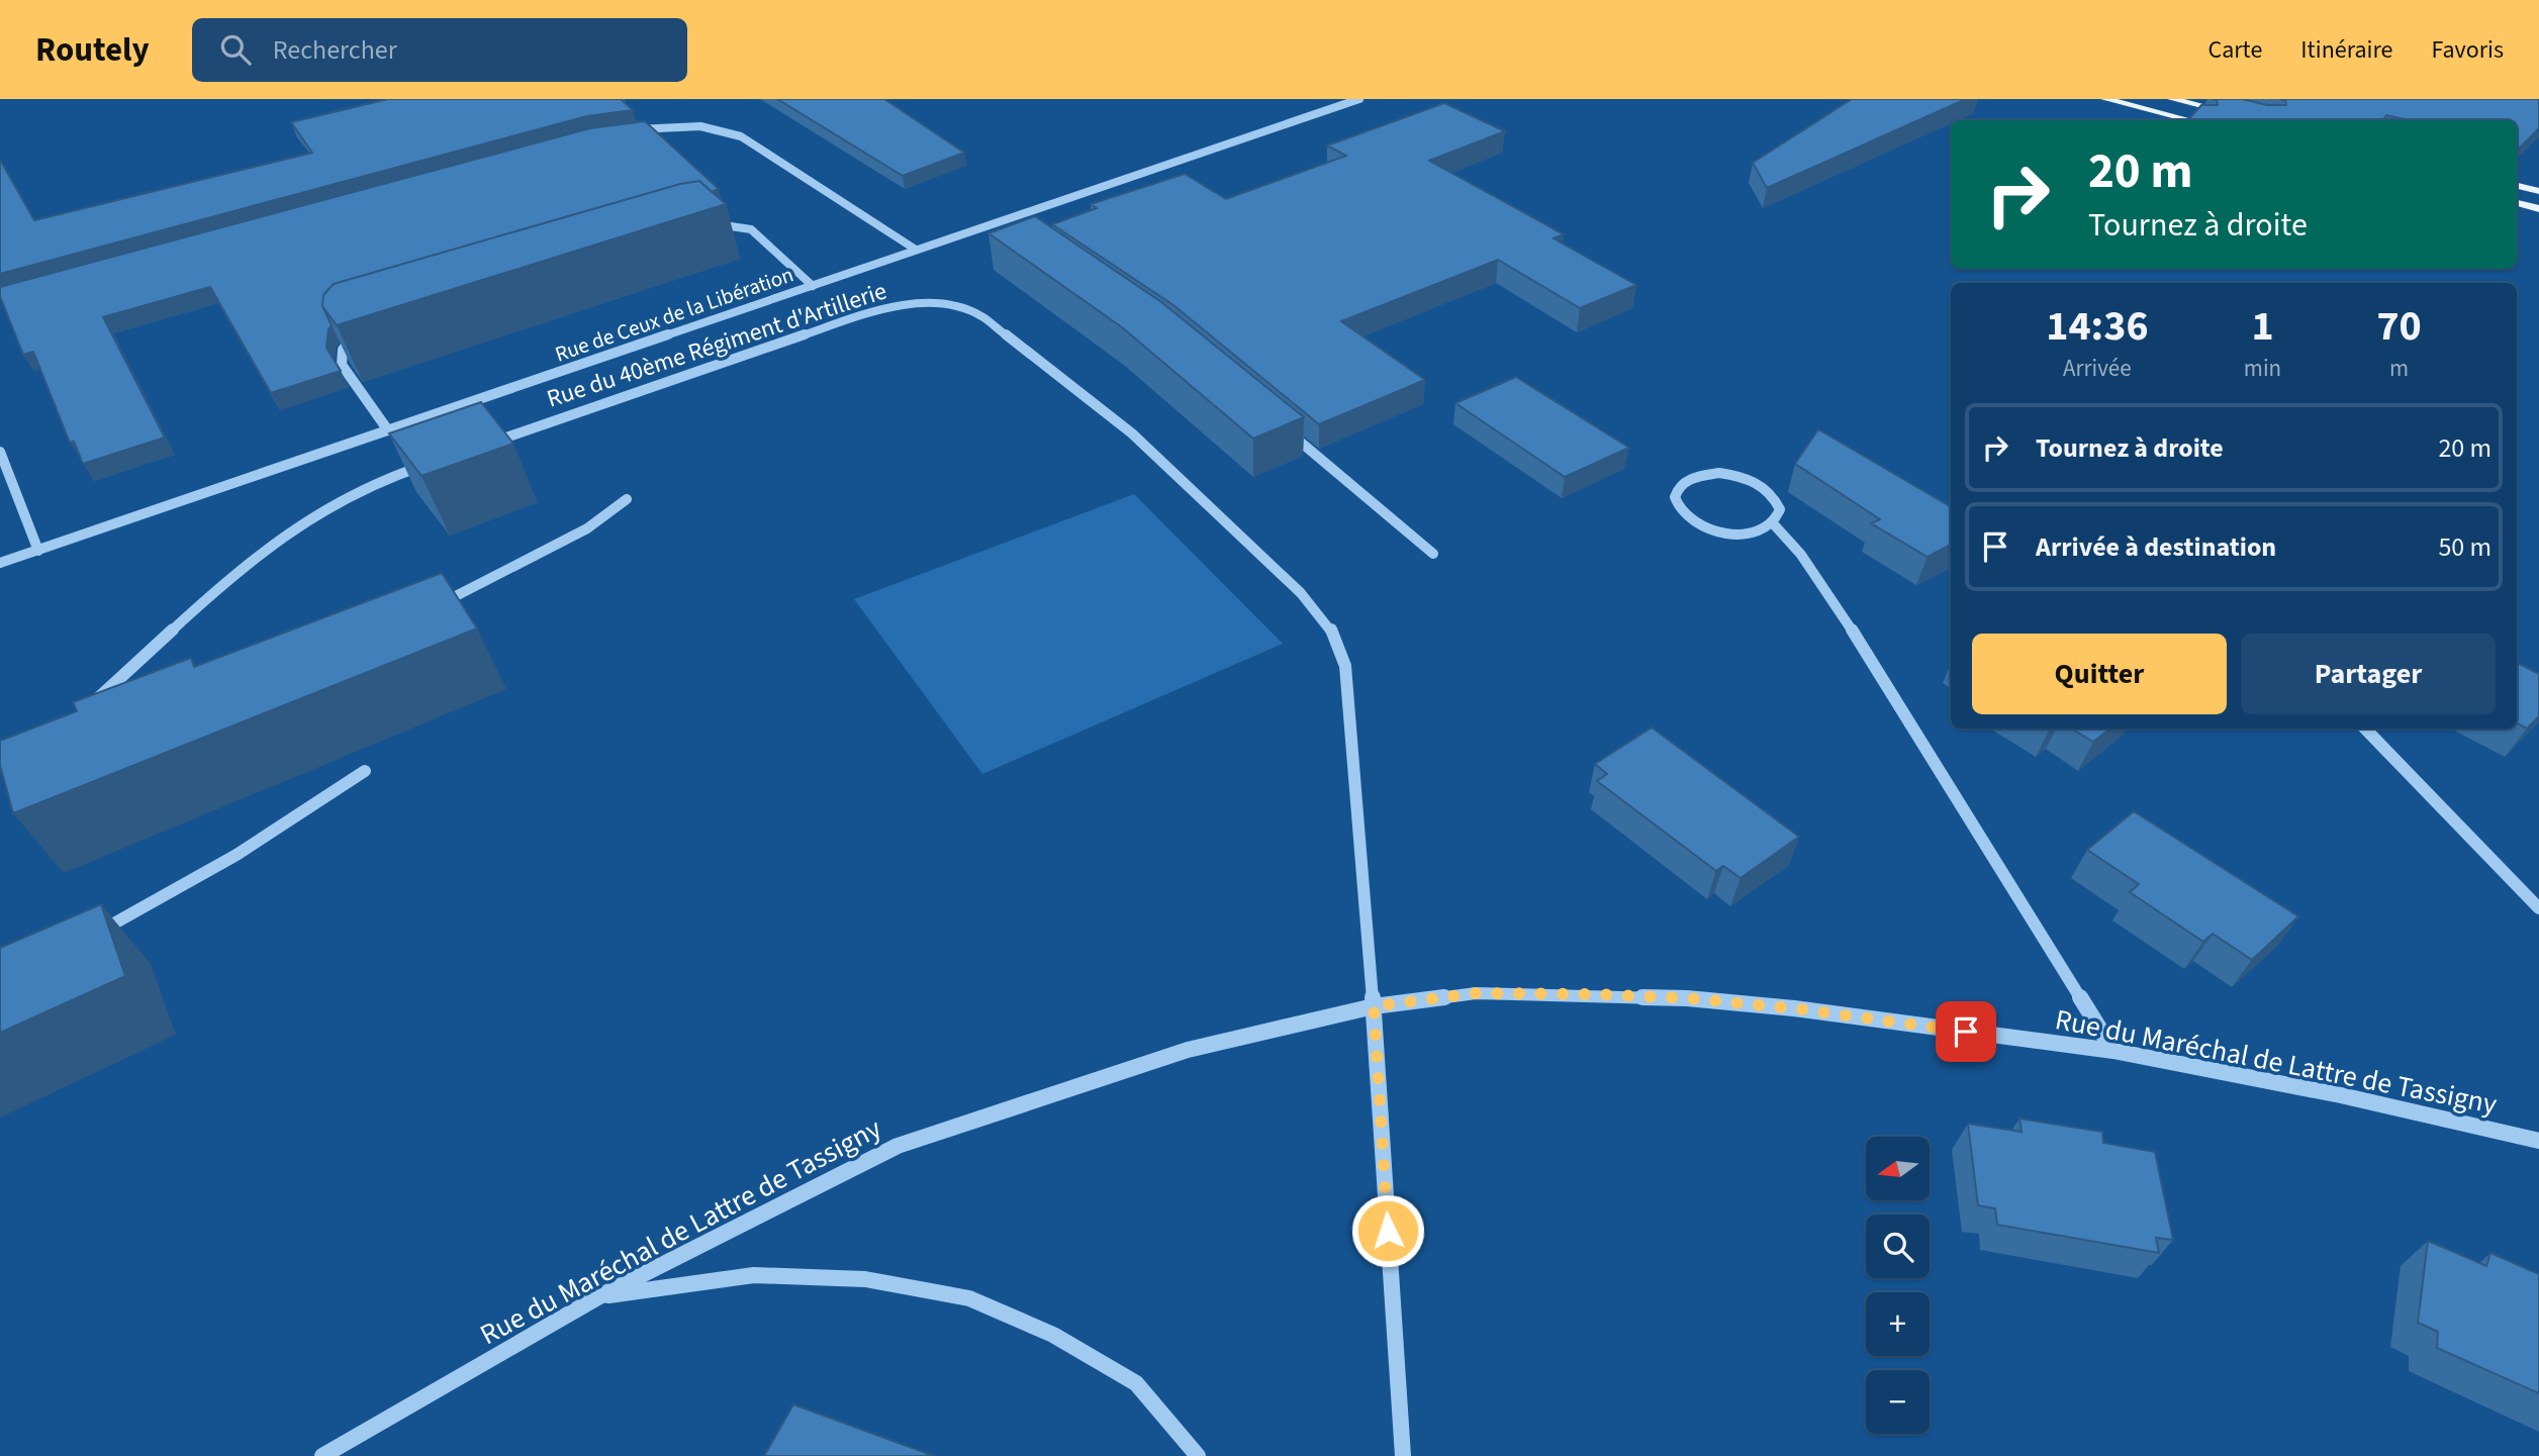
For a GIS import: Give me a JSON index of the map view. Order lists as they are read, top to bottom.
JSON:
{
  "streets": {
    "street": ["Rue de Ceux de la Libération", "Rue du 40ème Régiment d'Artillerie", "Rue du Maréchal de Lattre de Tassigny"]
  },
  "crossings": [
    ["Rue du 40ème Régiment d'Artillerie", "Rue du Maréchal de Lattre de Tassigny"]
  ],
  "north": "left",
  "page": {
    "header": "Routely",
    "search": "Rechercher",
    "nav": ["Carte", "Itinéraire", "Favoris"],
    "turn": ["20 m", "Tournez à droite"],
    "eta": [
      "14:36",
      "Arrivée",
      "1",
      "min",
      "70",
      "m"
    ],
    "list": [
      {
        "name": "Tournez à droite",
        "value": "20 m"
      },
      {
        "name": "Arrivée à destination",
        "value": "50 m"
      }
    ],
    "buttons": ["Quitter", "Partager"],
    "map_buttons": ["+", "−"]
  }
}
